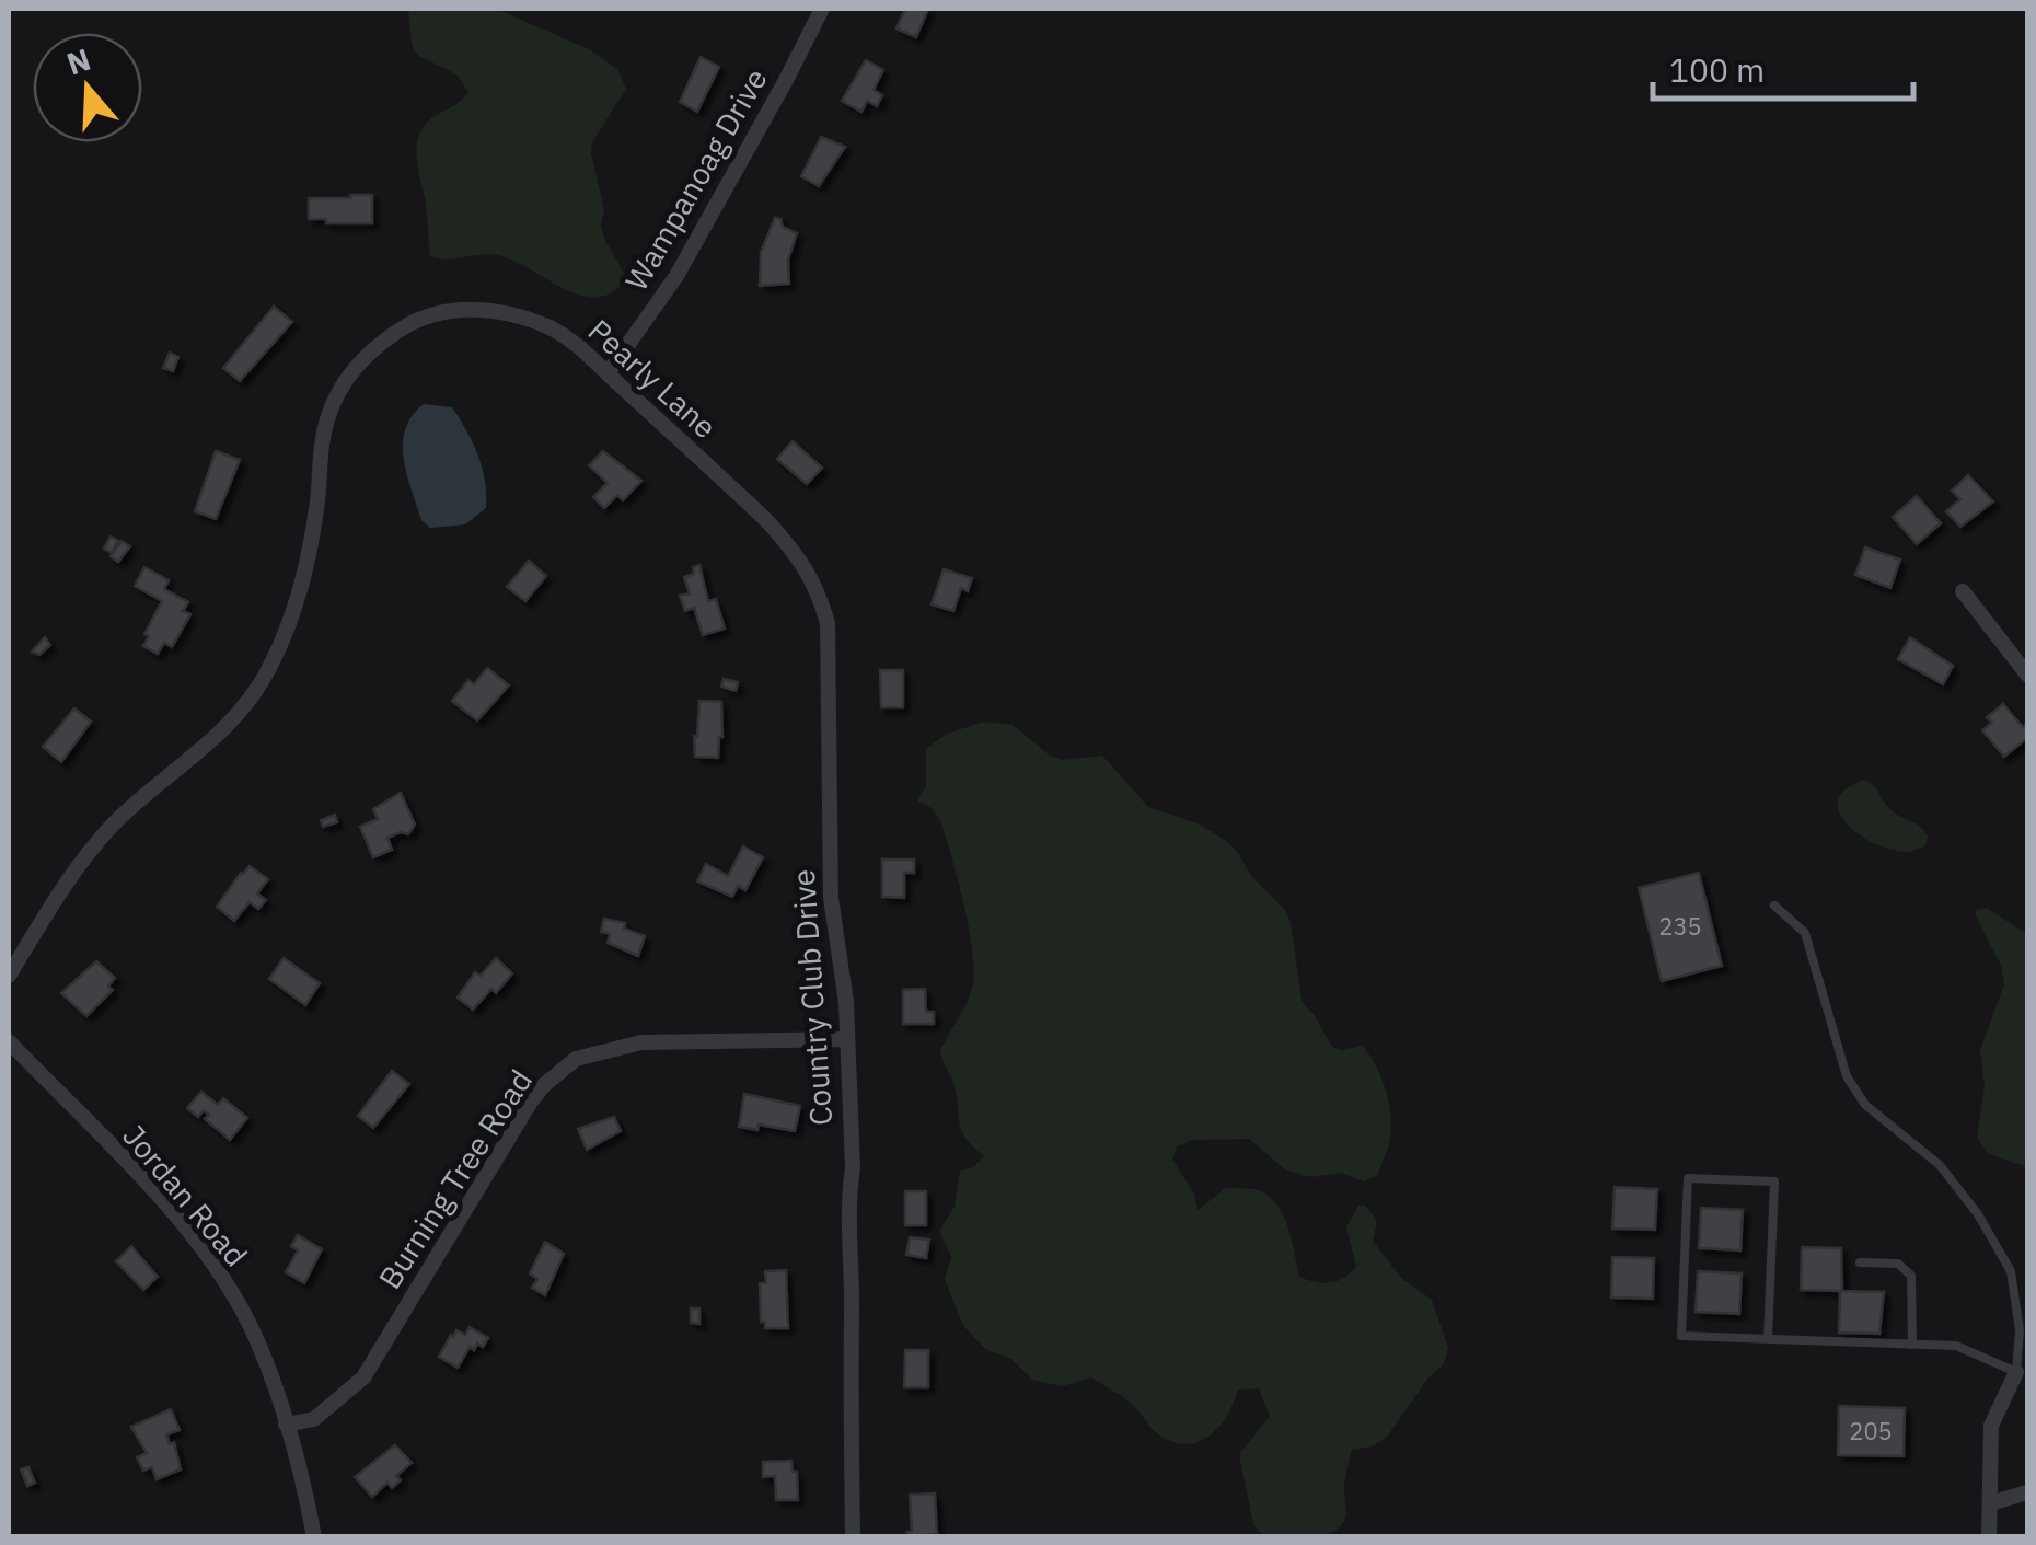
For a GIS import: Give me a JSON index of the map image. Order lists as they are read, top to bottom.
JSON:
{
  "streets": {
    "street": [
      "Wampanoag Drive",
      "Pearly Lane",
      "Country Club Drive",
      "Burning Tree Road",
      "Jordan Road"
    ]
  },
  "crossings": [
    ["Wampanoag Drive", "Pearly Lane"],
    ["Pearly Lane", "Country Club Drive"],
    ["Country Club Drive", "Burning Tree Road"],
    ["Burning Tree Road", "Jordan Road"]
  ],
  "house_numbers": ["235", "205"],
  "scale_bar": "100 m",
  "north": "top"
}
